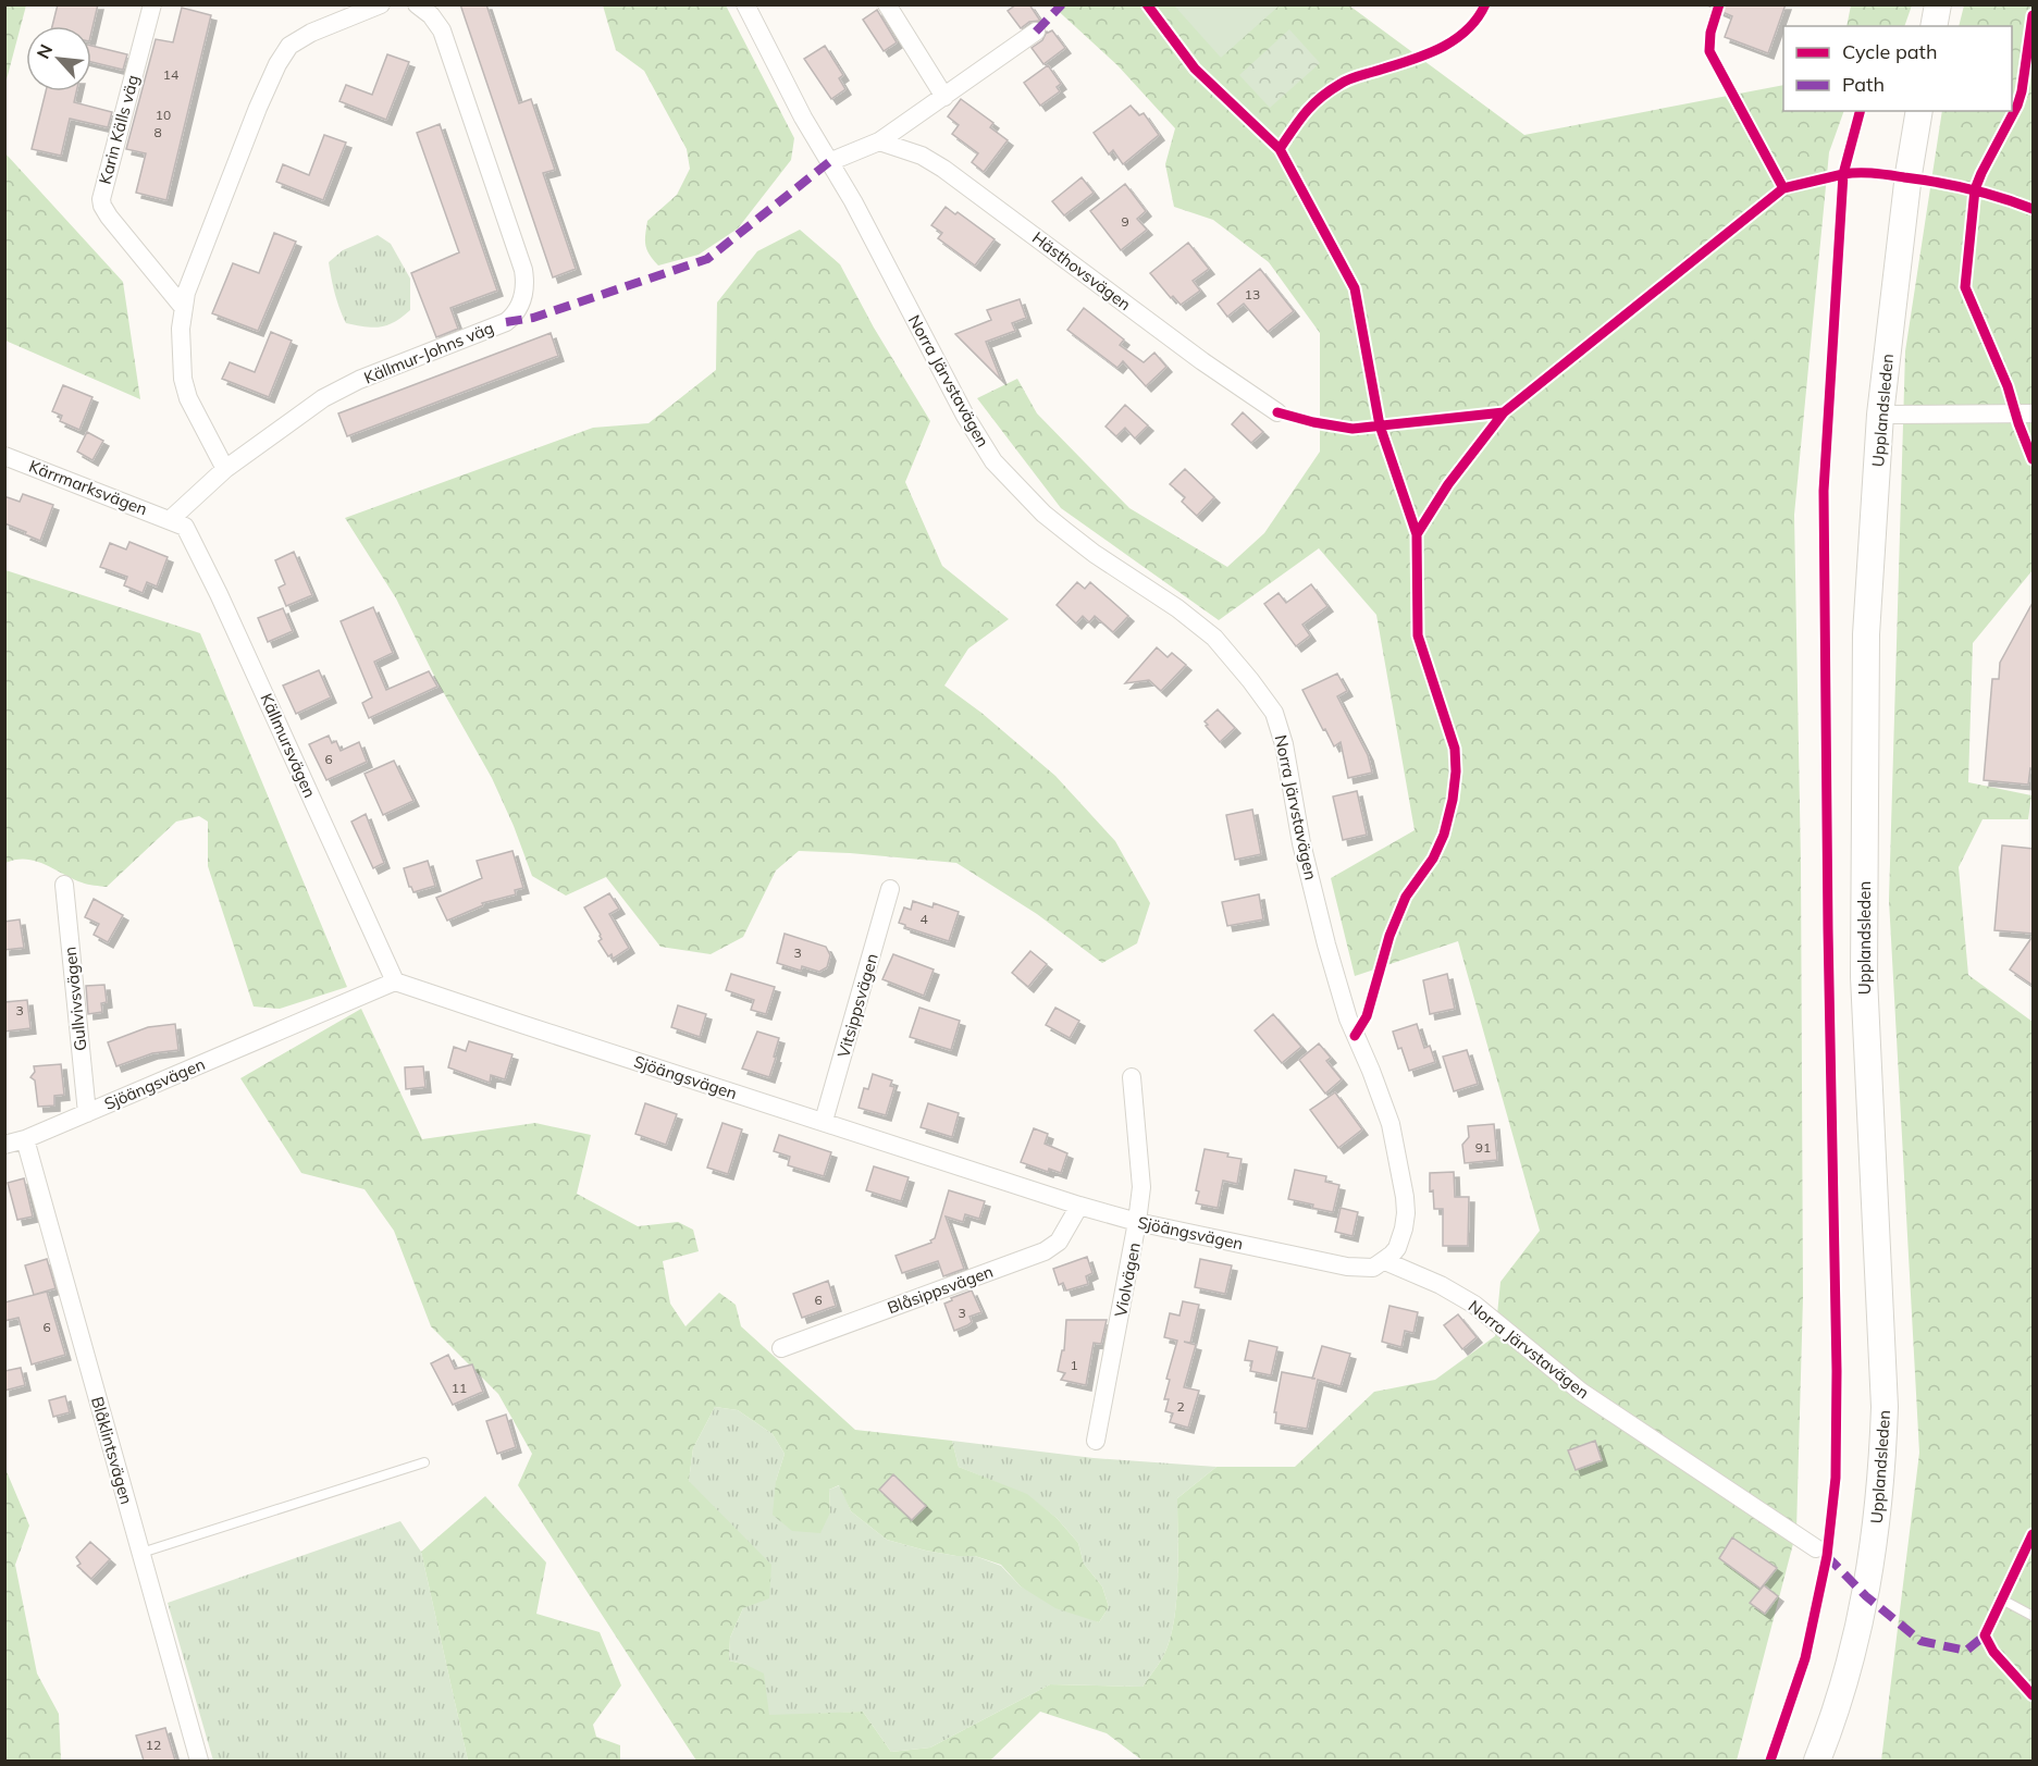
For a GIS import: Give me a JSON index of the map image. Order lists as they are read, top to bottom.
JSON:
{
  "streets": {
    "street": [
      "Karin Källs väg",
      "Hästhovsvägen",
      "Källmur-Johns väg",
      "Norra Järvstavägen",
      "Upplandsleden",
      "Kärrmarksvägen",
      "Källmursvägen",
      "Gullvivsvägen",
      "Vitsippsvägen",
      "Sjöängsvägen",
      "Violvägen",
      "Blåsippsvägen",
      "Blåklintsvägen"
    ]
  },
  "crossings": [
    ["Källmur-Johns väg", "Kärrmarksvägen"],
    ["Källmur-Johns väg", "Källmursvägen"],
    ["Norra Järvstavägen", "Sjöängsvägen"],
    ["Kärrmarksvägen", "Källmursvägen"],
    ["Källmursvägen", "Sjöängsvägen"],
    ["Gullvivsvägen", "Sjöängsvägen"],
    ["Vitsippsvägen", "Sjöängsvägen"],
    ["Sjöängsvägen", "Violvägen"],
    ["Sjöängsvägen", "Blåsippsvägen"],
    ["Sjöängsvägen", "Blåklintsvägen"]
  ],
  "house_numbers": [
    "14",
    "10",
    "8",
    "9",
    "13",
    "6",
    "4",
    "3",
    "3",
    "91",
    "6",
    "3",
    "6",
    "1",
    "11",
    "2",
    "12"
  ],
  "legend": ["Cycle path", "Path"],
  "north": "top left"
}
